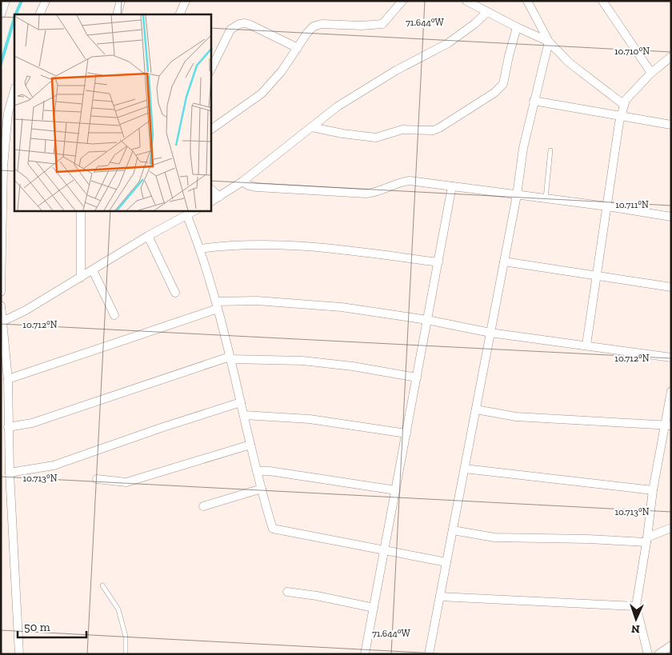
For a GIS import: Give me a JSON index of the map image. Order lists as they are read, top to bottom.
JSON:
{
  "scale_bar": "50 m",
  "north": "bottom",
  "coordinates": [
    "71.644°W",
    "10.710°N",
    "10.711°N",
    "10.712°N",
    "10.713°N"
  ]
}
